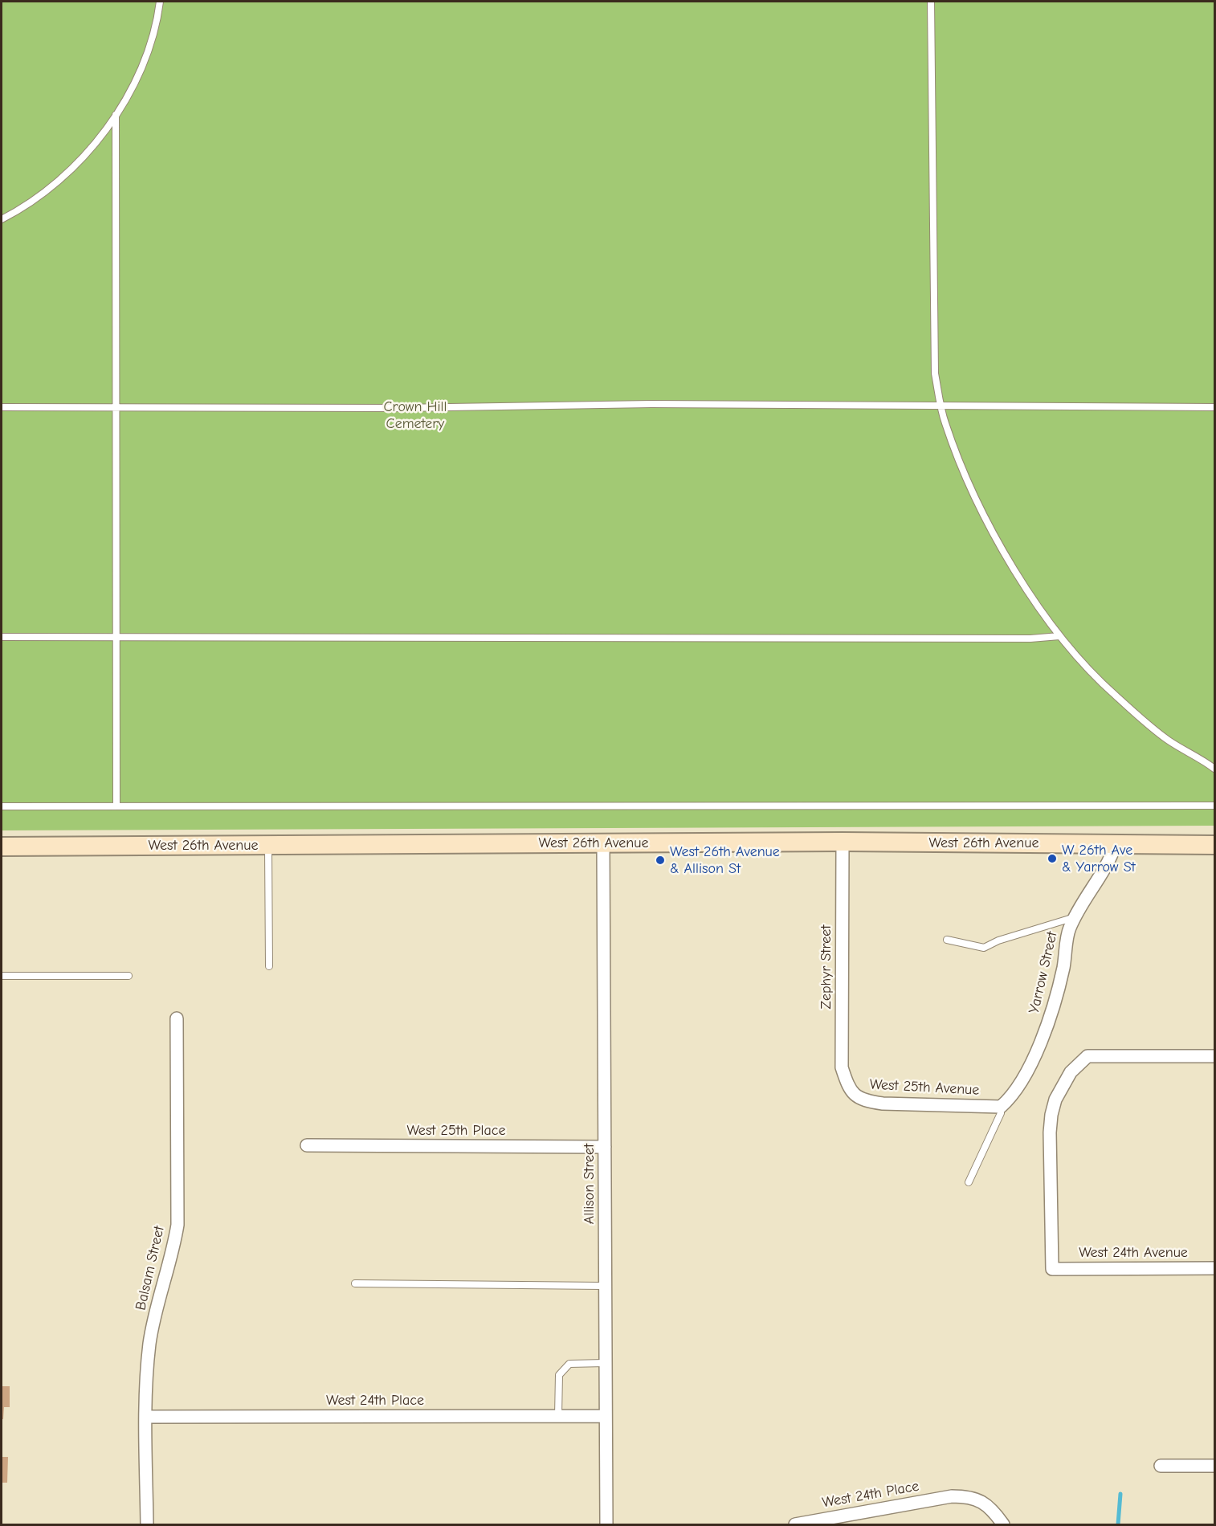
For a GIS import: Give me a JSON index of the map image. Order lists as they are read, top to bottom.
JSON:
{
  "streets": {
    "street": [
      "West 26th Avenue",
      "Zephyr Street",
      "Yarrow Street",
      "West 25th Avenue",
      "West 25th Place",
      "Allison Street",
      "West 24th Avenue",
      "Balsam Street",
      "West 24th Place"
    ]
  },
  "crossings": [
    ["West 26th Avenue", "Zephyr Street"],
    ["West 26th Avenue", "Yarrow Street"],
    ["West 26th Avenue", "Allison Street"],
    ["Zephyr Street", "West 25th Avenue"],
    ["Yarrow Street", "West 25th Avenue"],
    ["West 25th Place", "Allison Street"],
    ["Allison Street", "West 24th Place"],
    ["Balsam Street", "West 24th Place"]
  ],
  "parks": ["Crown Hill Cemetery"],
  "places": ["W 26th Ave & Yarrow St", "West 26th Avenue & Allison St"]
}
